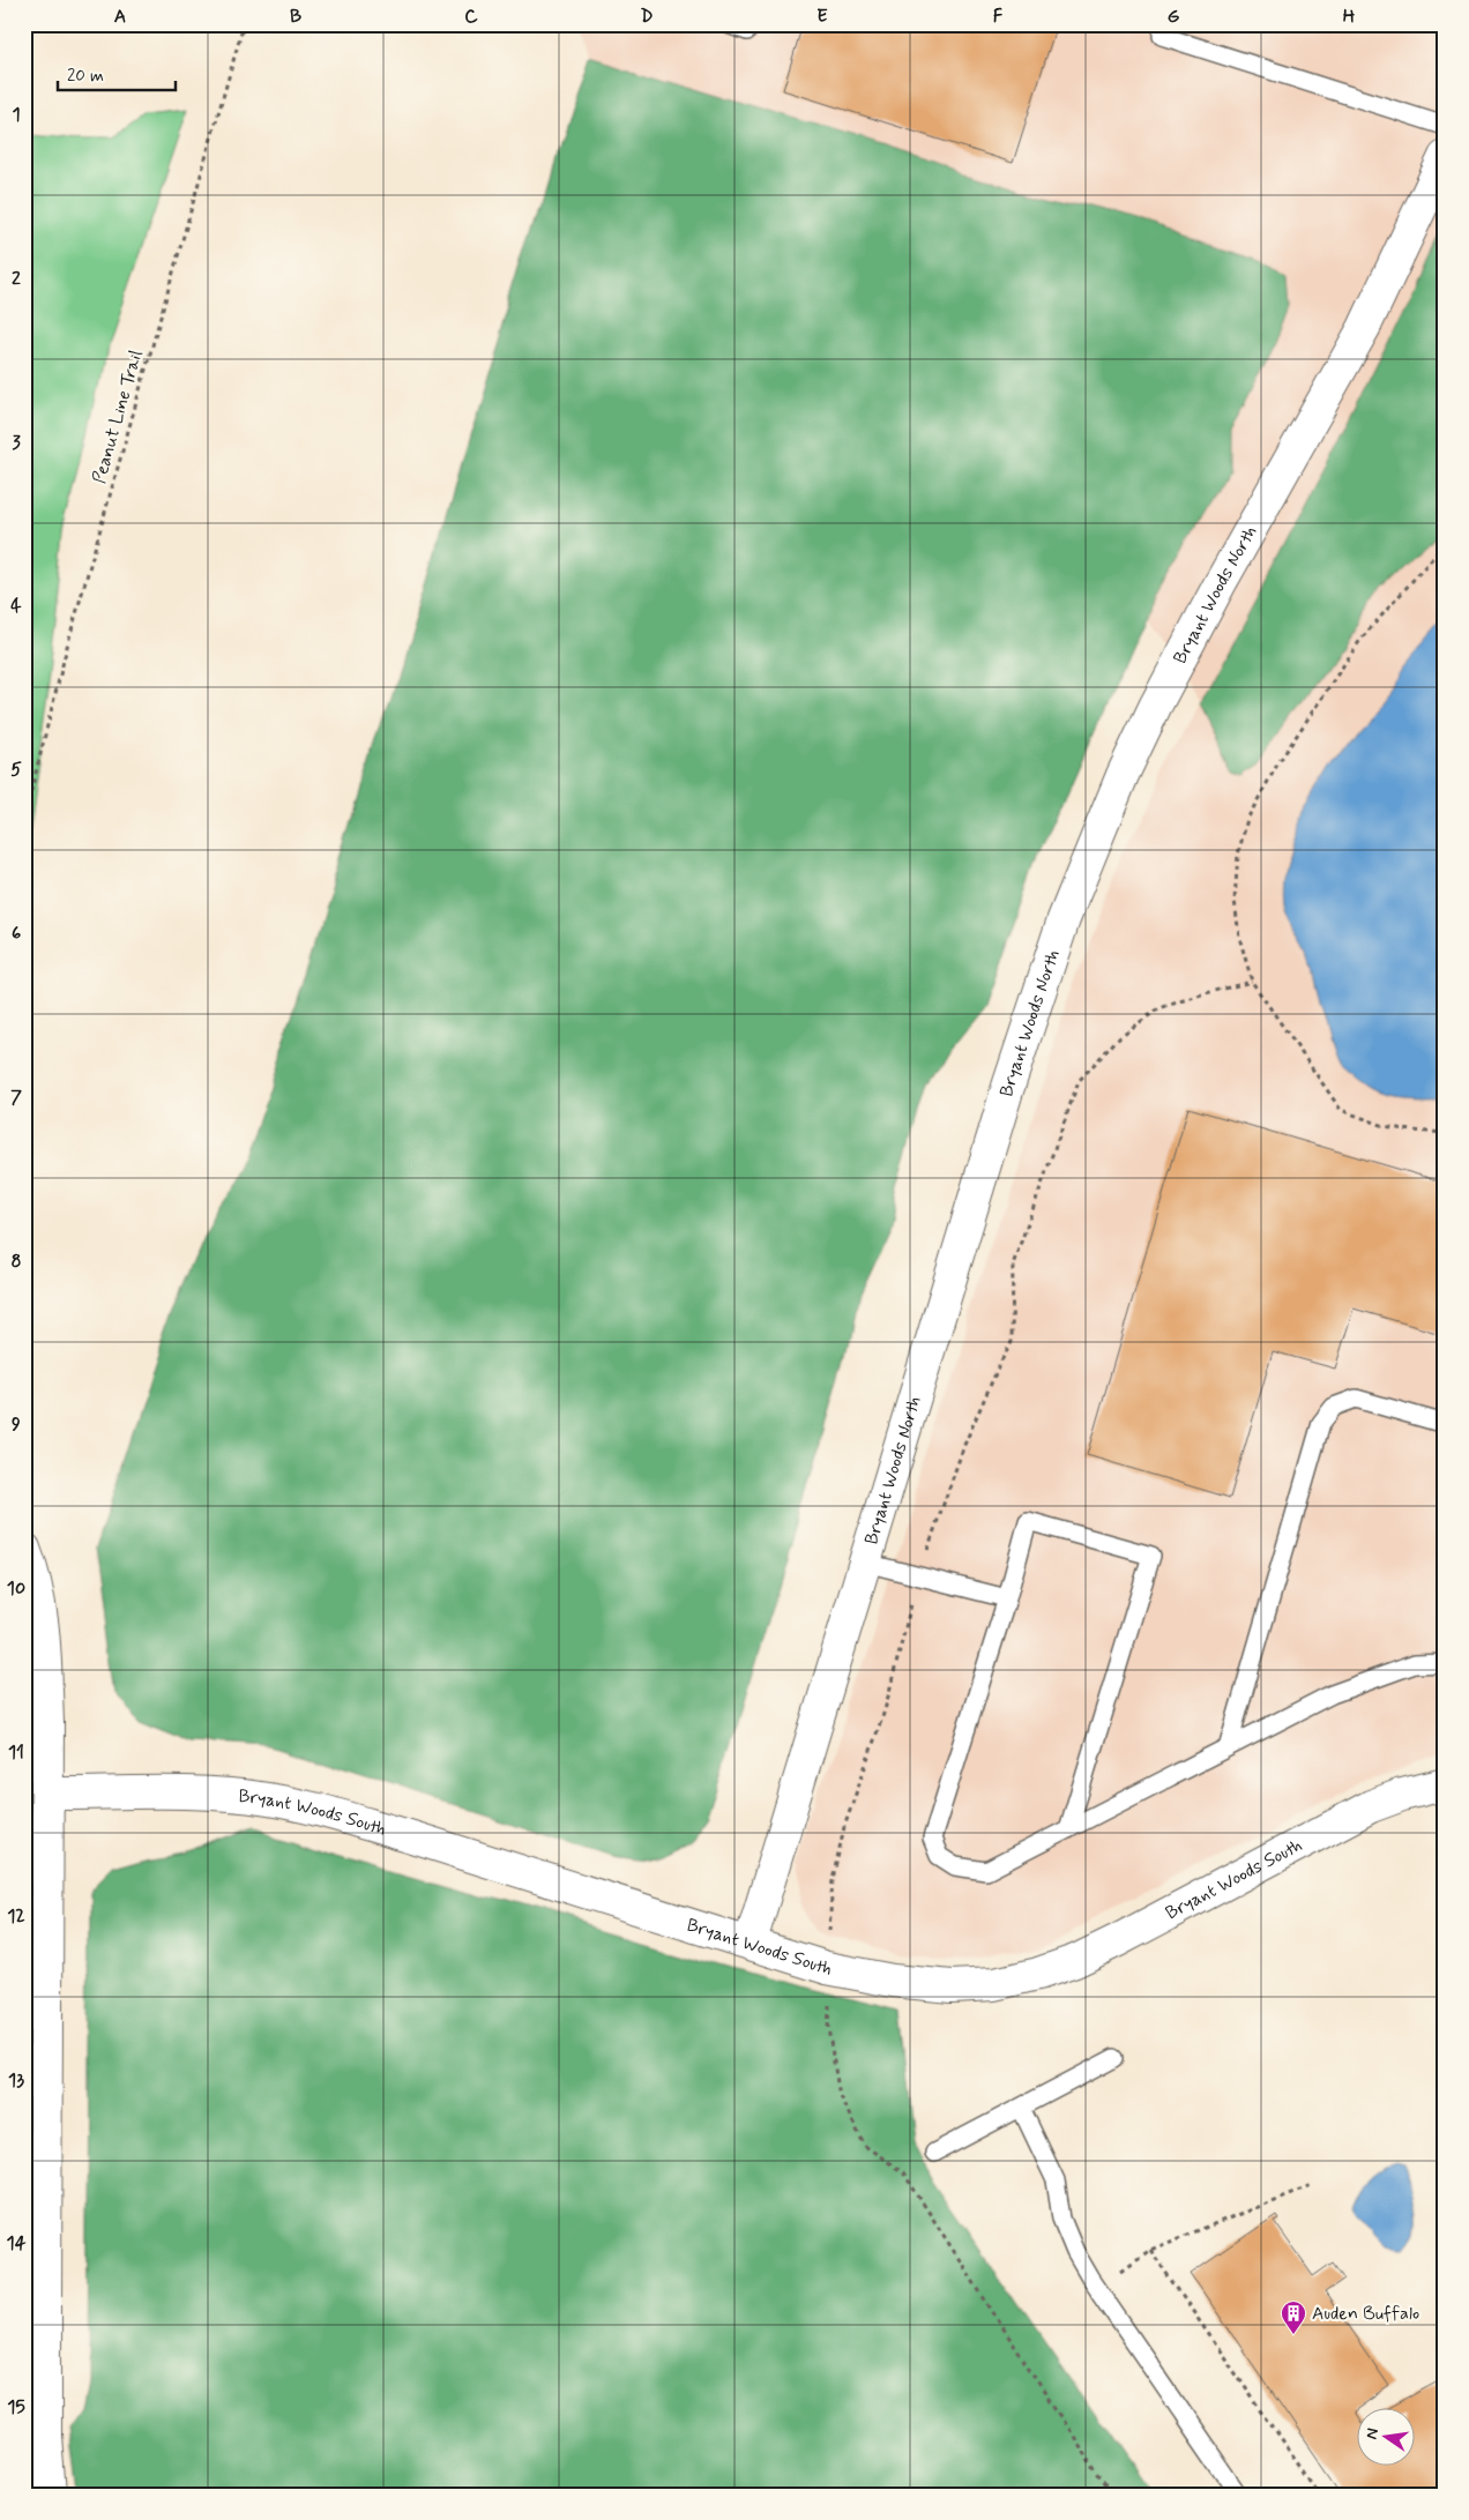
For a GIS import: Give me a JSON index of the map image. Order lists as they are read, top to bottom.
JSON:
{
  "streets": {
    "street": ["Bryant Woods North", "Bryant Woods South"],
    "path": ["Peanut Line Trail"]
  },
  "crossings": [
    ["Bryant Woods North", "Bryant Woods South"]
  ],
  "places": {
    "building": ["Auden Buffalo"]
  },
  "scale_bar": "20 m",
  "north": "left",
  "grid": {
    "columns": [
      "A",
      "B",
      "C",
      "D",
      "E",
      "F",
      "G",
      "H"
    ],
    "rows": [
      "1",
      "2",
      "3",
      "4",
      "5",
      "6",
      "7",
      "8",
      "9",
      "10",
      "11",
      "12",
      "13",
      "14",
      "15"
    ]
  }
}
